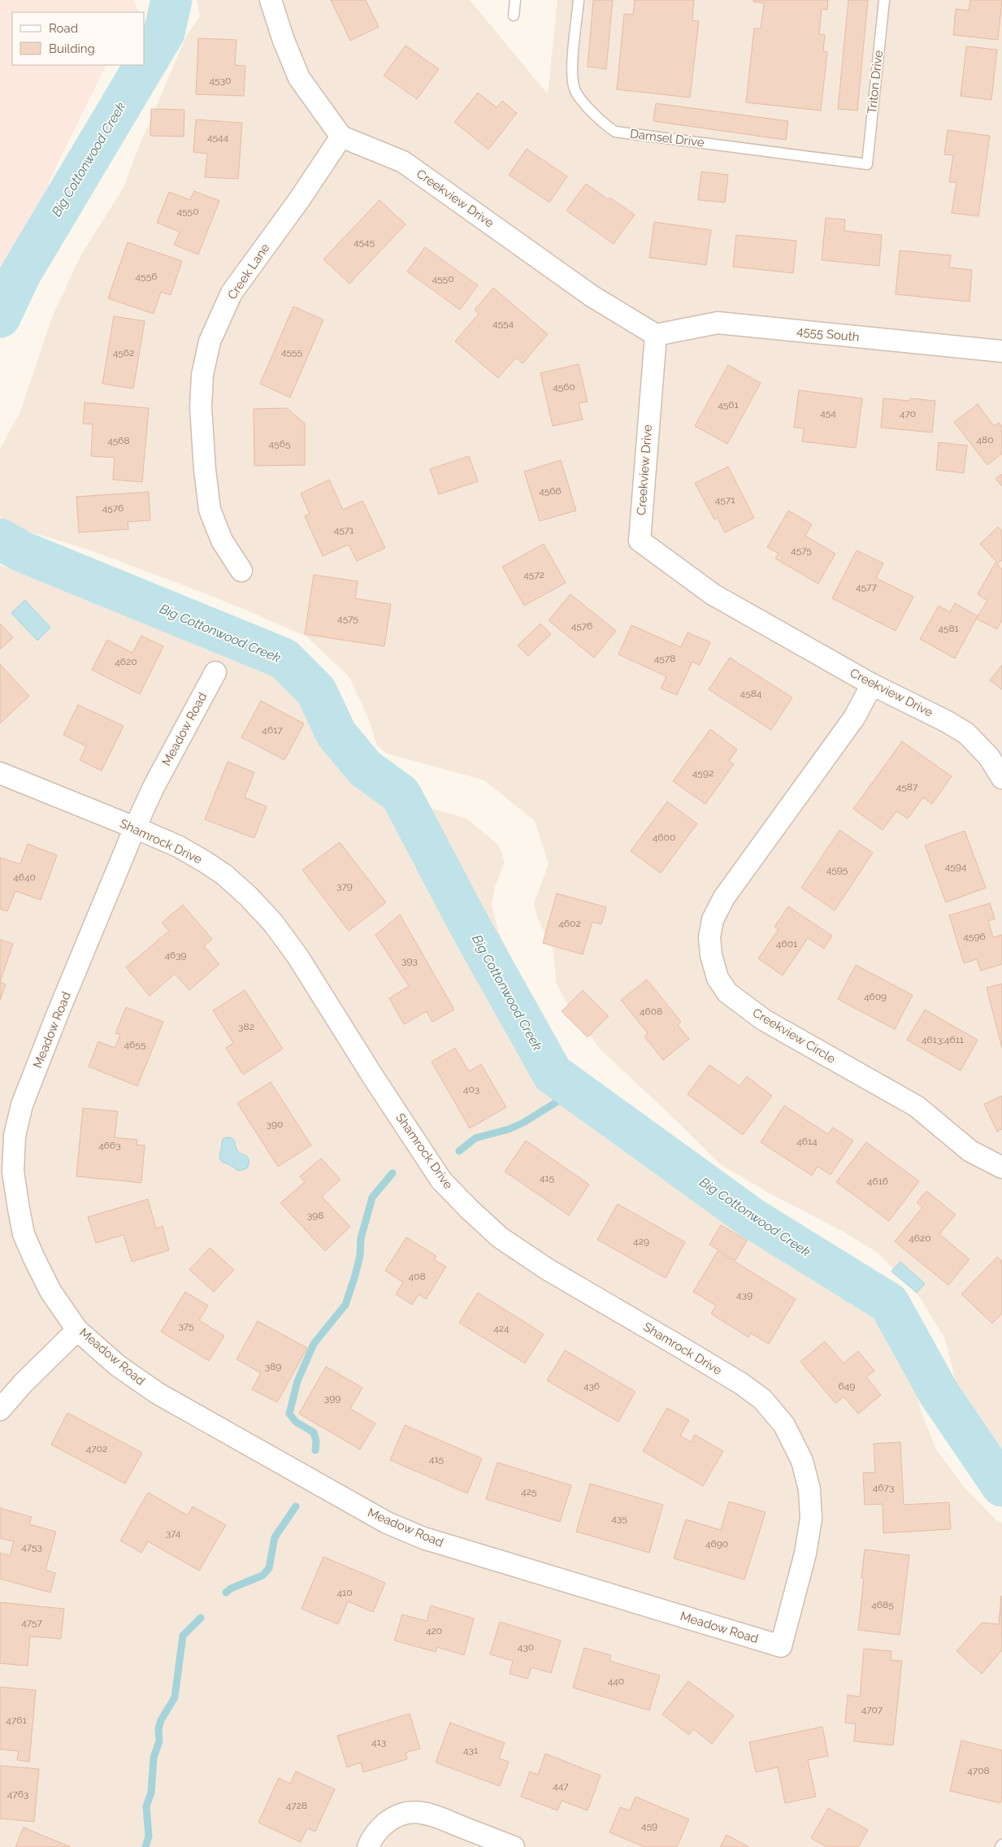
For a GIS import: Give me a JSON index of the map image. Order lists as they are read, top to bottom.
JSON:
{
  "streets": {
    "street": [
      "Creekview Drive",
      "Creek Lane",
      "4555 South",
      "Meadow Road",
      "Shamrock Drive",
      "Creekview Circle"
    ],
    "lane": ["Triton Drive", "Damsel Drive"]
  },
  "crossings": [
    ["Triton Drive", "Damsel Drive"],
    ["Creekview Drive", "Creek Lane"],
    ["Creekview Drive", "4555 South"],
    ["Creekview Drive", "Creekview Circle"],
    ["Meadow Road", "Shamrock Drive"]
  ],
  "water": ["Big Cottonwood Creek"],
  "house_numbers": [
    "4530",
    "4544",
    "4550",
    "4545",
    "4556",
    "4550",
    "4554",
    "4555",
    "4562",
    "4560",
    "4561",
    "454",
    "470",
    "480",
    "4568",
    "4565",
    "4566",
    "4571",
    "4576",
    "4571",
    "4575",
    "4572",
    "4577",
    "4575",
    "4576",
    "4581",
    "4578",
    "4620",
    "4584",
    "4617",
    "4592",
    "4587",
    "4600",
    "4594",
    "4595",
    "4640",
    "379",
    "4602",
    "4596",
    "4601",
    "4639",
    "393",
    "4609",
    "4608",
    "382",
    "4613;4611",
    "4655",
    "403",
    "390",
    "4614",
    "4663",
    "415",
    "4616",
    "398",
    "4620",
    "429",
    "408",
    "439",
    "375",
    "424",
    "389",
    "436",
    "649",
    "399",
    "4702",
    "415",
    "4673",
    "425",
    "435",
    "374",
    "4690",
    "4753",
    "410",
    "4685",
    "4757",
    "420",
    "430",
    "440",
    "4707",
    "4761",
    "413",
    "431",
    "4708",
    "447",
    "4763",
    "4728",
    "459"
  ],
  "legend": ["Road", "Building"]
}
